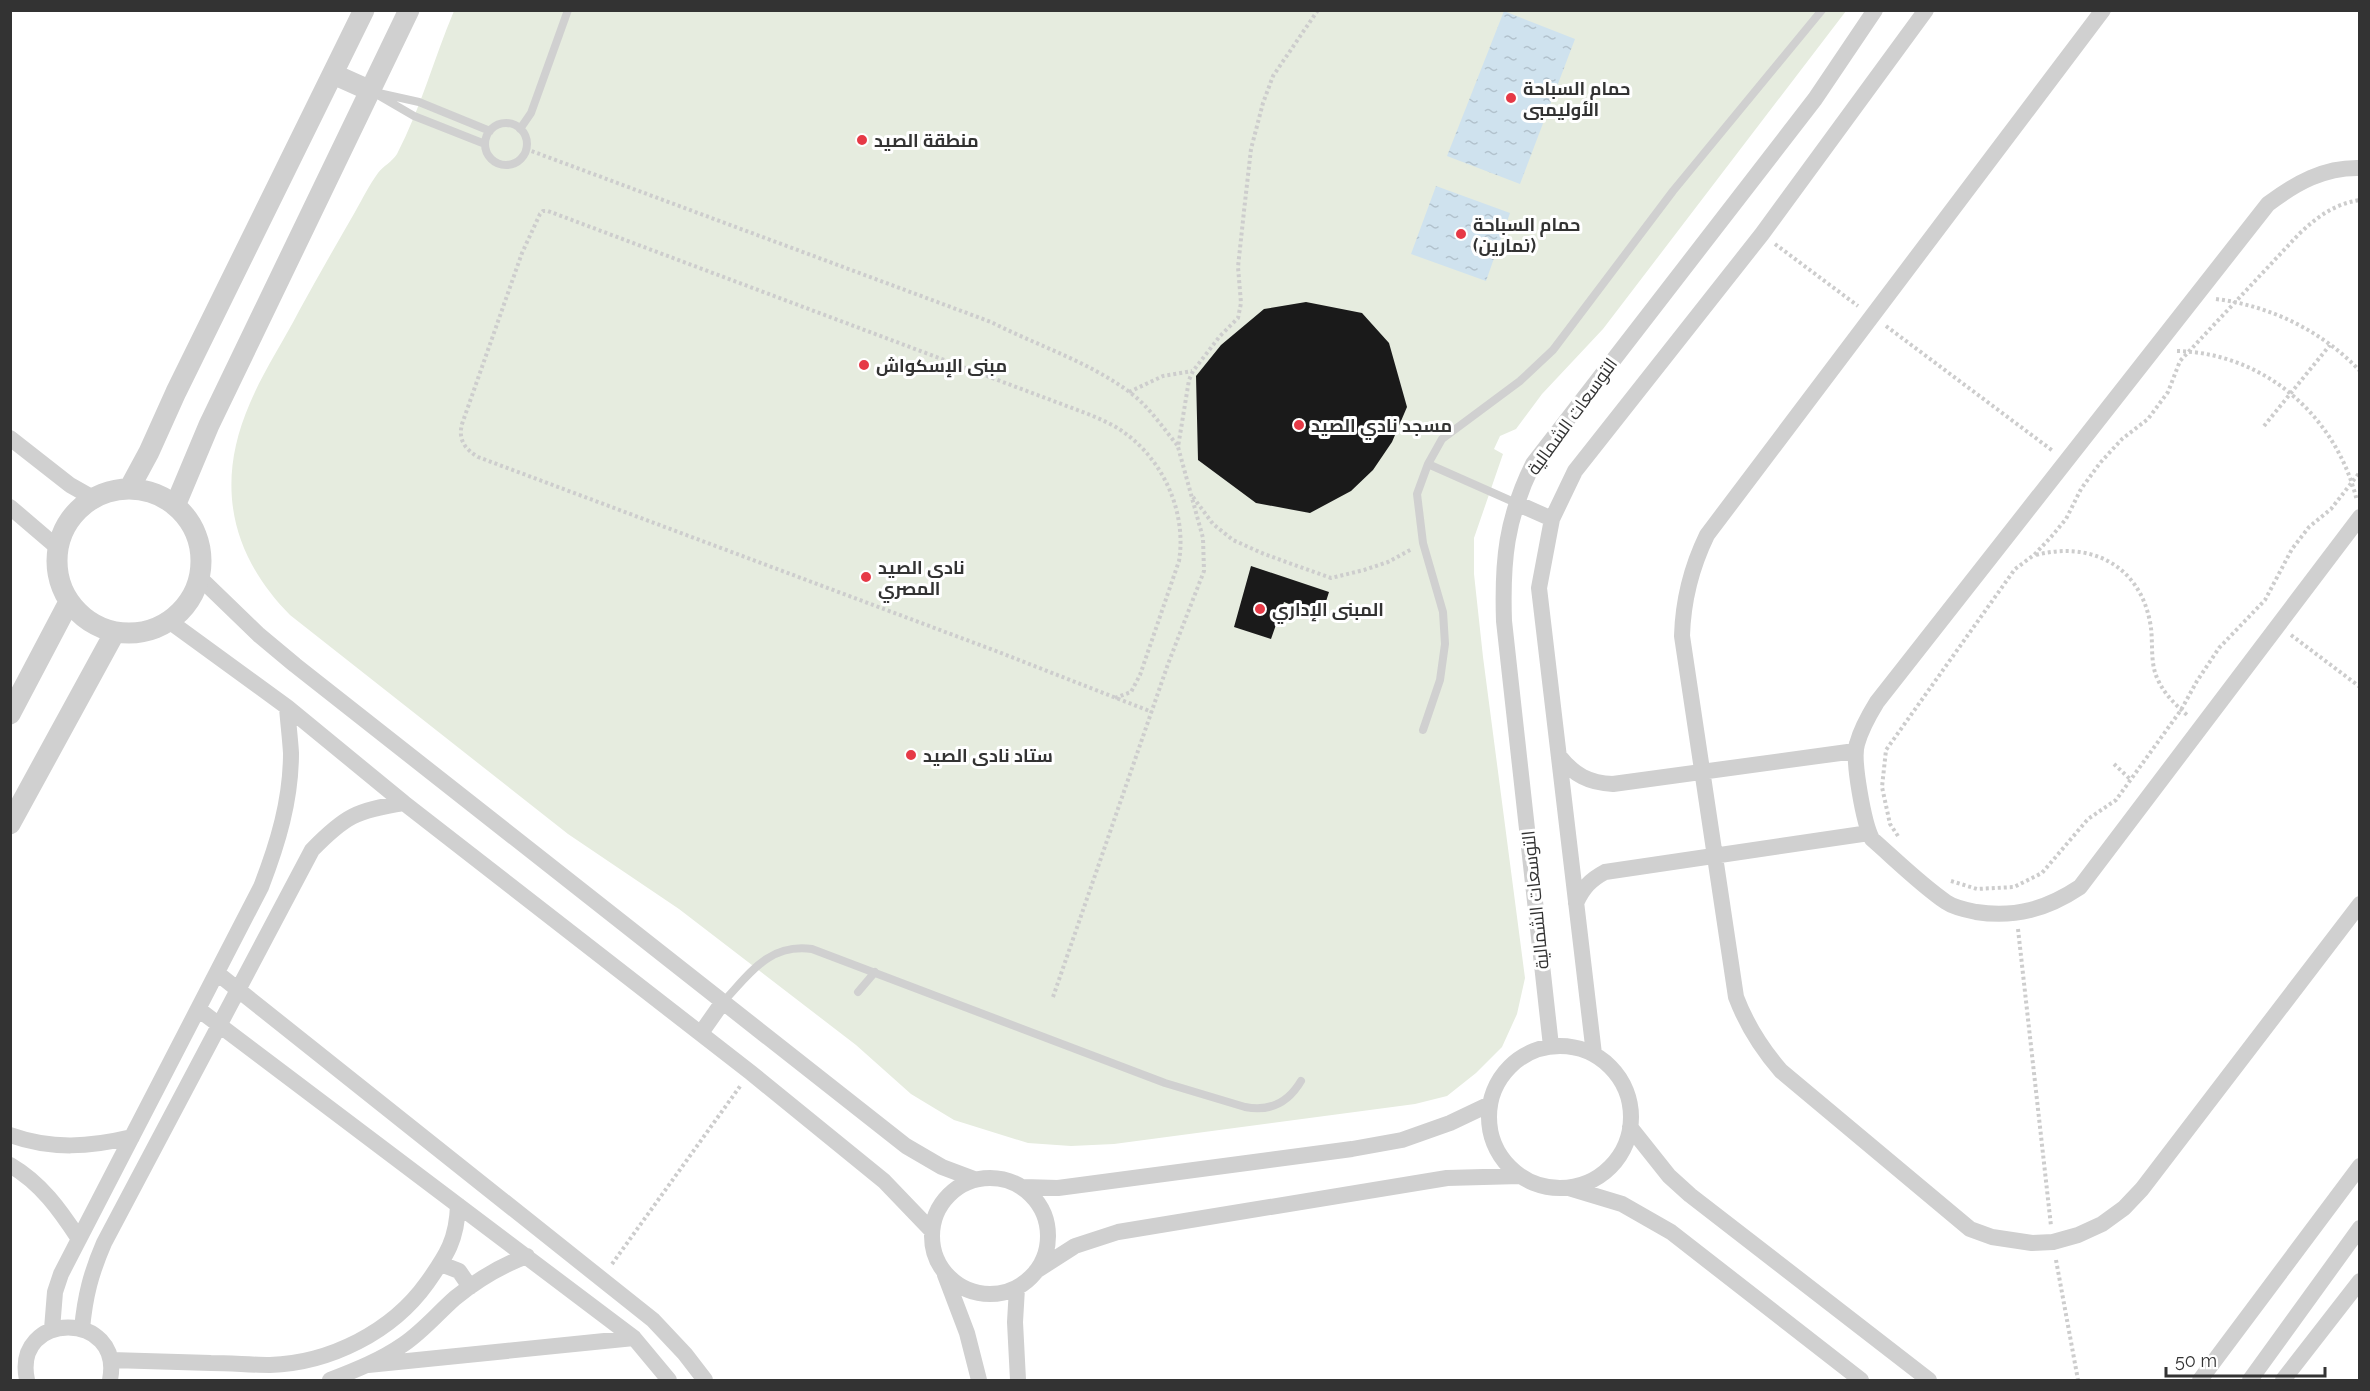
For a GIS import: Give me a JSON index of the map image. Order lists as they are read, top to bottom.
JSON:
{
  "streets": {
    "street": ["التوسعات الشمالية"]
  },
  "places": [
    "حمام السباحة الأوليمبى",
    "منطقة الصيد",
    "حمام السباحة (تمارين)",
    "مبنى الإسكواش",
    "مسجد نادي الصيد",
    "نادى الصيد المصري",
    "المبنى الإداري",
    "ستاد نادى الصيد"
  ],
  "scale_bar": "50 m"
}
